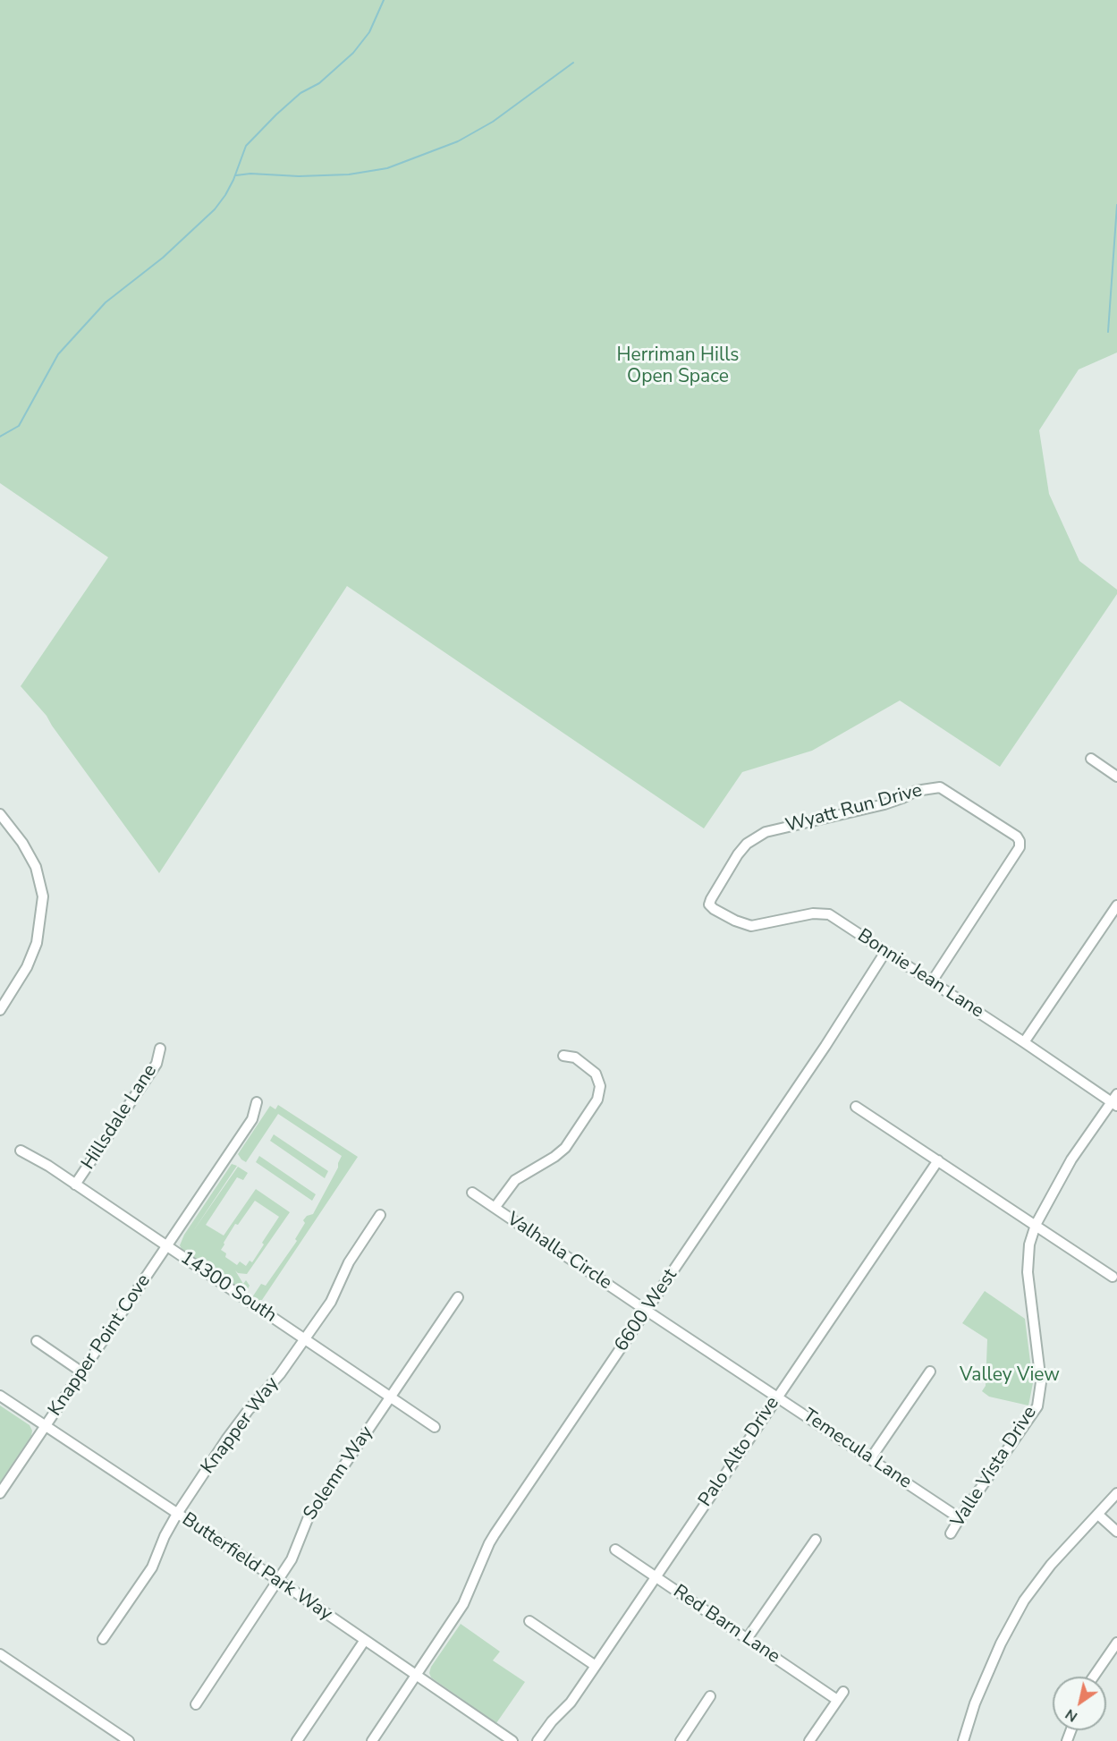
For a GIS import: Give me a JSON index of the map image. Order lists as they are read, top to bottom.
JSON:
{
  "streets": {
    "street": [
      "Wyatt Run Drive",
      "Bonnie Jean Lane",
      "Hillsdale Lane",
      "Valhalla Circle",
      "14300 South",
      "6600 West",
      "Knapper Point Cove",
      "Knapper Way",
      "Temecula Lane",
      "Palo Alto Drive",
      "Valle Vista Drive",
      "Solemn Way",
      "Butterfield Park Way",
      "Red Barn Lane"
    ]
  },
  "crossings": [
    ["Wyatt Run Drive", "Bonnie Jean Lane"],
    ["Bonnie Jean Lane", "6600 West"],
    ["Bonnie Jean Lane", "Valle Vista Drive"],
    ["Hillsdale Lane", "14300 South"],
    ["Valhalla Circle", "6600 West"],
    ["Valhalla Circle", "Temecula Lane"],
    ["14300 South", "Knapper Point Cove"],
    ["14300 South", "Knapper Way"],
    ["14300 South", "Solemn Way"],
    ["6600 West", "Temecula Lane"],
    ["6600 West", "Butterfield Park Way"],
    ["Knapper Point Cove", "Butterfield Park Way"],
    ["Knapper Way", "Butterfield Park Way"],
    ["Temecula Lane", "Palo Alto Drive"],
    ["Temecula Lane", "Valle Vista Drive"],
    ["Palo Alto Drive", "Red Barn Lane"],
    ["Solemn Way", "Butterfield Park Way"]
  ],
  "parks": ["Herriman Hills Open Space", "Valley View"],
  "north": "bottom left"
}
